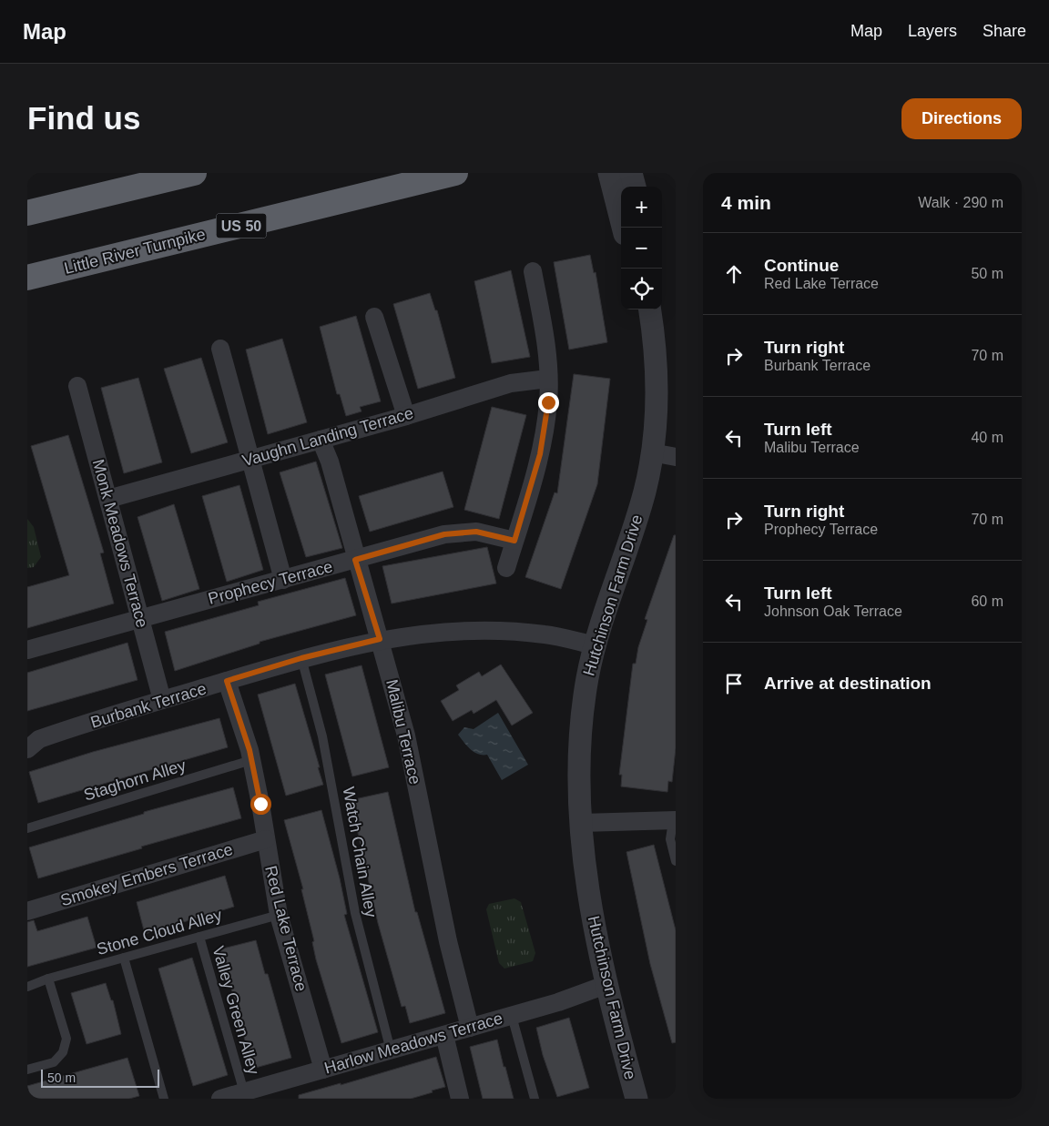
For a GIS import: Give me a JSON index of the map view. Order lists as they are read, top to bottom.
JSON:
{
  "streets": {
    "highway": ["US 50", "Little River Turnpike"],
    "street": [
      "Vaughn Landing Terrace",
      "Monk Meadows Terrace",
      "Prophecy Terrace",
      "Hutchinson Farm Drive",
      "Burbank Terrace",
      "Malibu Terrace",
      "Smokey Embers Terrace",
      "Red Lake Terrace",
      "Harlow Meadows Terrace"
    ],
    "lane": [
      "Staghorn Alley",
      "Watch Chain Alley",
      "Stone Cloud Alley",
      "Valley Green Alley"
    ]
  },
  "crossings": [
    ["Vaughn Landing Terrace", "Monk Meadows Terrace"],
    ["Vaughn Landing Terrace", "Malibu Terrace"],
    ["Monk Meadows Terrace", "Prophecy Terrace"],
    ["Monk Meadows Terrace", "Burbank Terrace"],
    ["Prophecy Terrace", "Malibu Terrace"],
    ["Hutchinson Farm Drive", "Burbank Terrace"],
    ["Hutchinson Farm Drive", "Harlow Meadows Terrace"],
    ["Burbank Terrace", "Malibu Terrace"],
    ["Burbank Terrace", "Watch Chain Alley"],
    ["Burbank Terrace", "Red Lake Terrace"],
    ["Malibu Terrace", "Harlow Meadows Terrace"],
    ["Staghorn Alley", "Red Lake Terrace"],
    ["Watch Chain Alley", "Harlow Meadows Terrace"],
    ["Smokey Embers Terrace", "Red Lake Terrace"],
    ["Red Lake Terrace", "Stone Cloud Alley"],
    ["Red Lake Terrace", "Harlow Meadows Terrace"],
    ["Stone Cloud Alley", "Valley Green Alley"],
    ["Valley Green Alley", "Harlow Meadows Terrace"]
  ],
  "scale_bar": "50 m",
  "page": {
    "header": "Map",
    "nav": ["Map", "Layers", "Share"],
    "buttons": "Directions",
    "title": "Find us",
    "heading": ["4 min", "Walk · 290 m"],
    "map_buttons": ["+", "−"],
    "list": [
      ["Continue", "Red Lake Terrace", "50 m"],
      ["Turn right", "Burbank Terrace", "70 m"],
      ["Turn left", "Malibu Terrace", "40 m"],
      ["Turn right", "Prophecy Terrace", "70 m"],
      ["Turn left", "Johnson Oak Terrace", "60 m"],
      "Arrive at destination"
    ],
    "scale": "50 m"
  }
}
